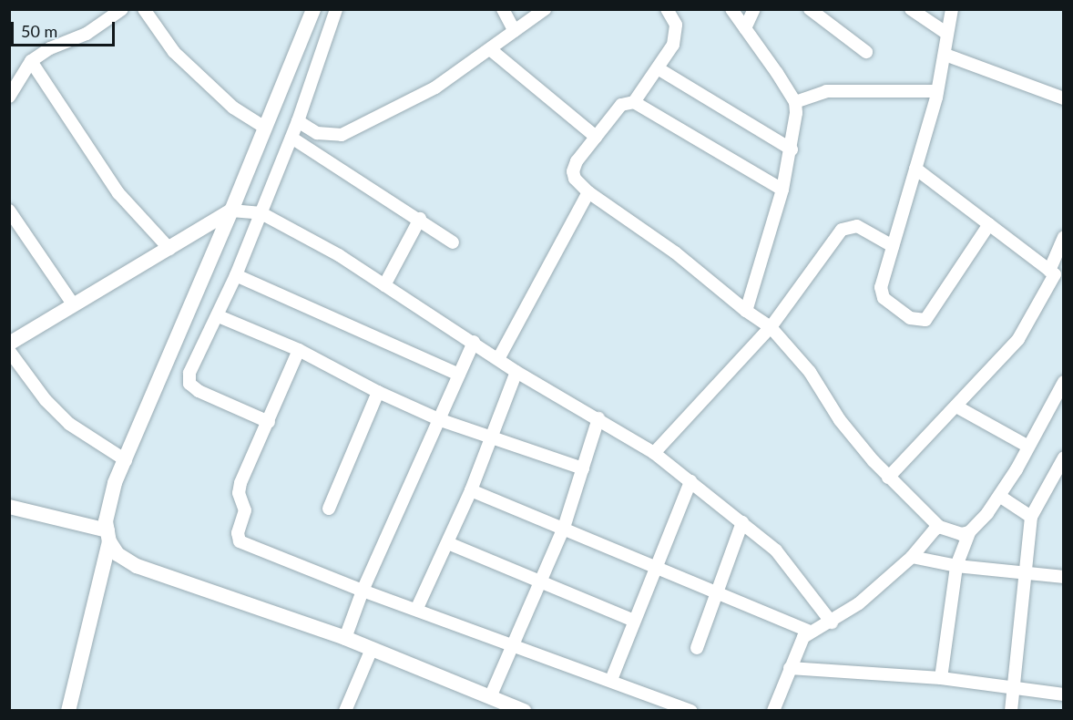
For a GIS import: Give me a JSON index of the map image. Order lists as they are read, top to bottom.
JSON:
{
  "scale_bar": "50 m"
}
